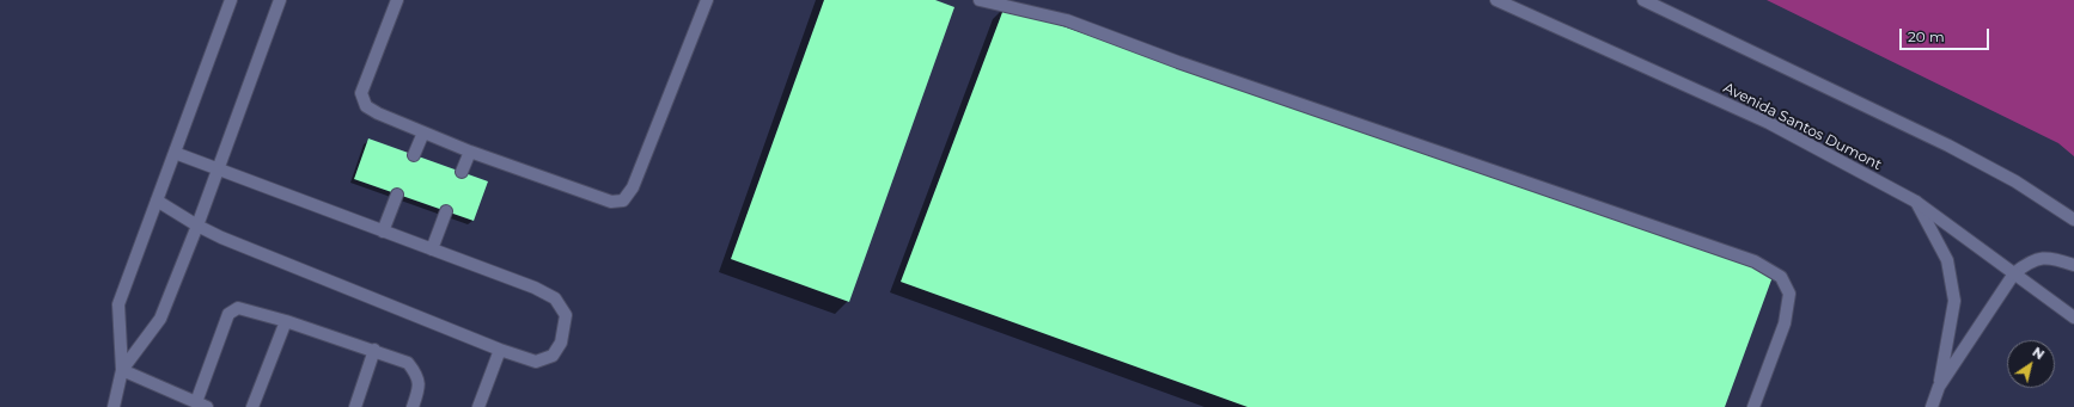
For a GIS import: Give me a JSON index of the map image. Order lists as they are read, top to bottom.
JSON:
{
  "streets": {
    "main road": ["Avenida Santos Dumont"]
  },
  "scale_bar": "20 m",
  "north": "top right"
}
